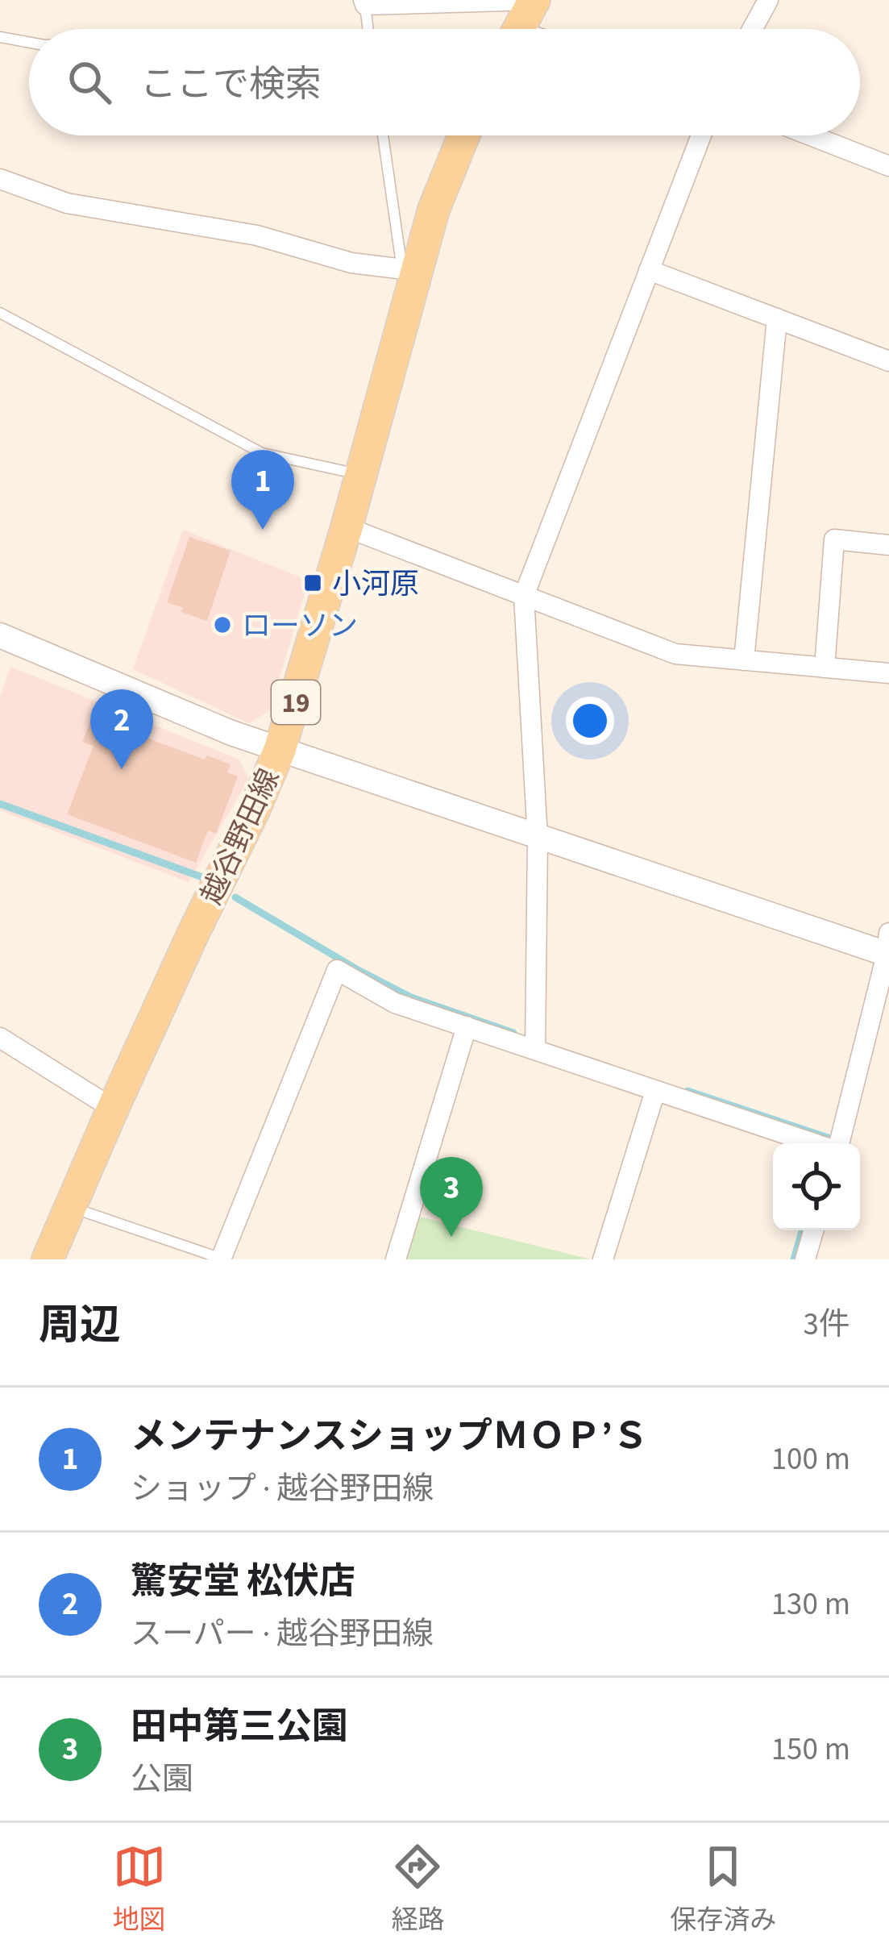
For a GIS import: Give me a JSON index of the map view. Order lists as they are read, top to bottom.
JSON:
{
  "streets": {
    "main road": ["19", "越谷野田線"]
  },
  "places": {
    "transit": ["小河原"],
    "other": ["ローソン"]
  },
  "page": {
    "search": "ここで検索",
    "pins": ["1", "2", "3"],
    "heading": ["周辺", "3件"],
    "list": [
      {
        "mark": "1",
        "name": "メンテナンスショップＭＯＰ’Ｓ",
        "note": "ショップ · 越谷野田線",
        "value": "100 m"
      },
      {
        "mark": "2",
        "name": "驚安堂 松伏店",
        "note": "スーパー · 越谷野田線",
        "value": "130 m"
      },
      {
        "mark": "3",
        "name": "田中第三公園",
        "note": "公園",
        "value": "150 m"
      }
    ],
    "nav": ["地図", "経路", "保存済み"]
  }
}
